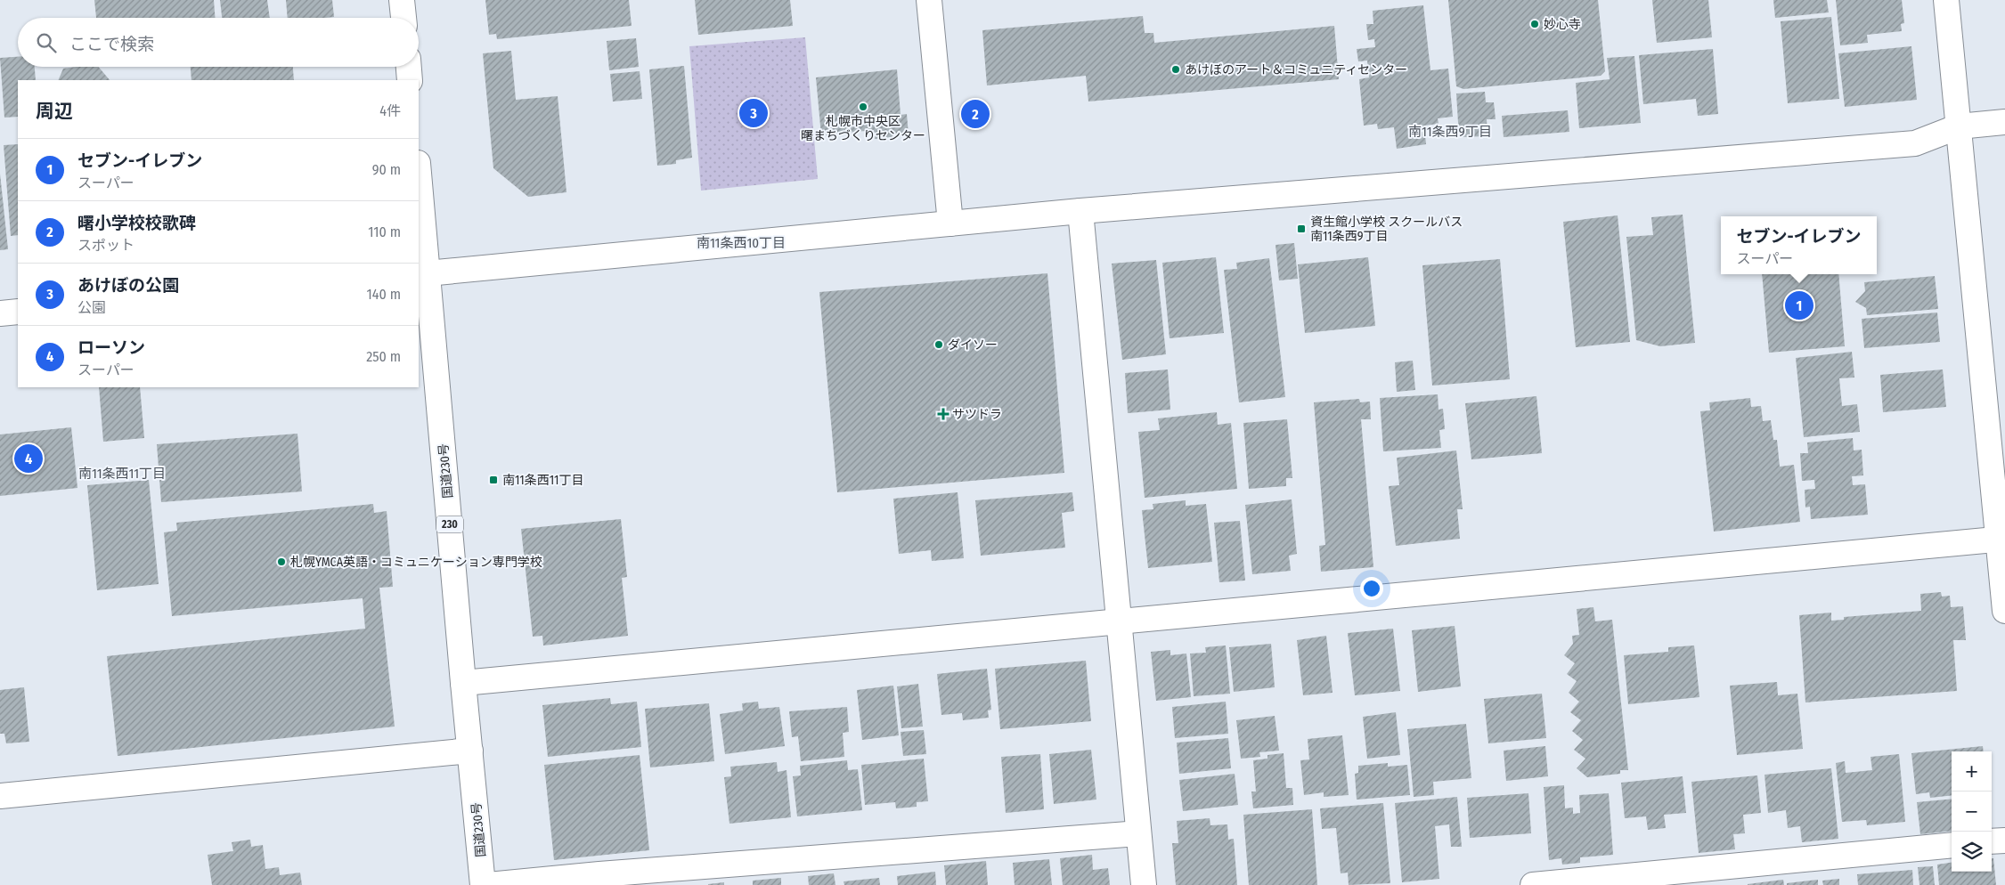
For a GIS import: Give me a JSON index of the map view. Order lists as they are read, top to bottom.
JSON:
{
  "streets": {
    "main road": ["国道230号", "230"]
  },
  "districts": ["南11条西9丁目", "南11条西10丁目", "南11条西11丁目"],
  "places": {
    "other": [
      "妙心寺",
      "あけぼのアート＆コミュニティセンター",
      "札幌市中央区 曙まちづくりセンター",
      "ダイソー",
      "札幌YMCA英語・コミュニケーション専門学校"
    ],
    "transit": ["資生館小学校 スクールバス 南11条西9丁目", "南11条西11丁目"],
    "health": ["サツドラ"]
  },
  "page": {
    "search": "ここで検索",
    "heading": ["周辺", "4件"],
    "pins": [
      "3",
      "2",
      "1",
      "4"
    ],
    "list": [
      {
        "mark": "1",
        "name": "セブン-イレブン",
        "note": "スーパー",
        "value": "90 m"
      },
      {
        "mark": "2",
        "name": "曙小学校校歌碑",
        "note": "スポット",
        "value": "110 m"
      },
      {
        "mark": "3",
        "name": "あけぼの公園",
        "note": "公園",
        "value": "140 m"
      },
      {
        "mark": "4",
        "name": "ローソン",
        "note": "スーパー",
        "value": "250 m"
      }
    ],
    "popup": ["セブン-イレブン", "スーパー"],
    "map_buttons": ["+", "−"]
  }
}
